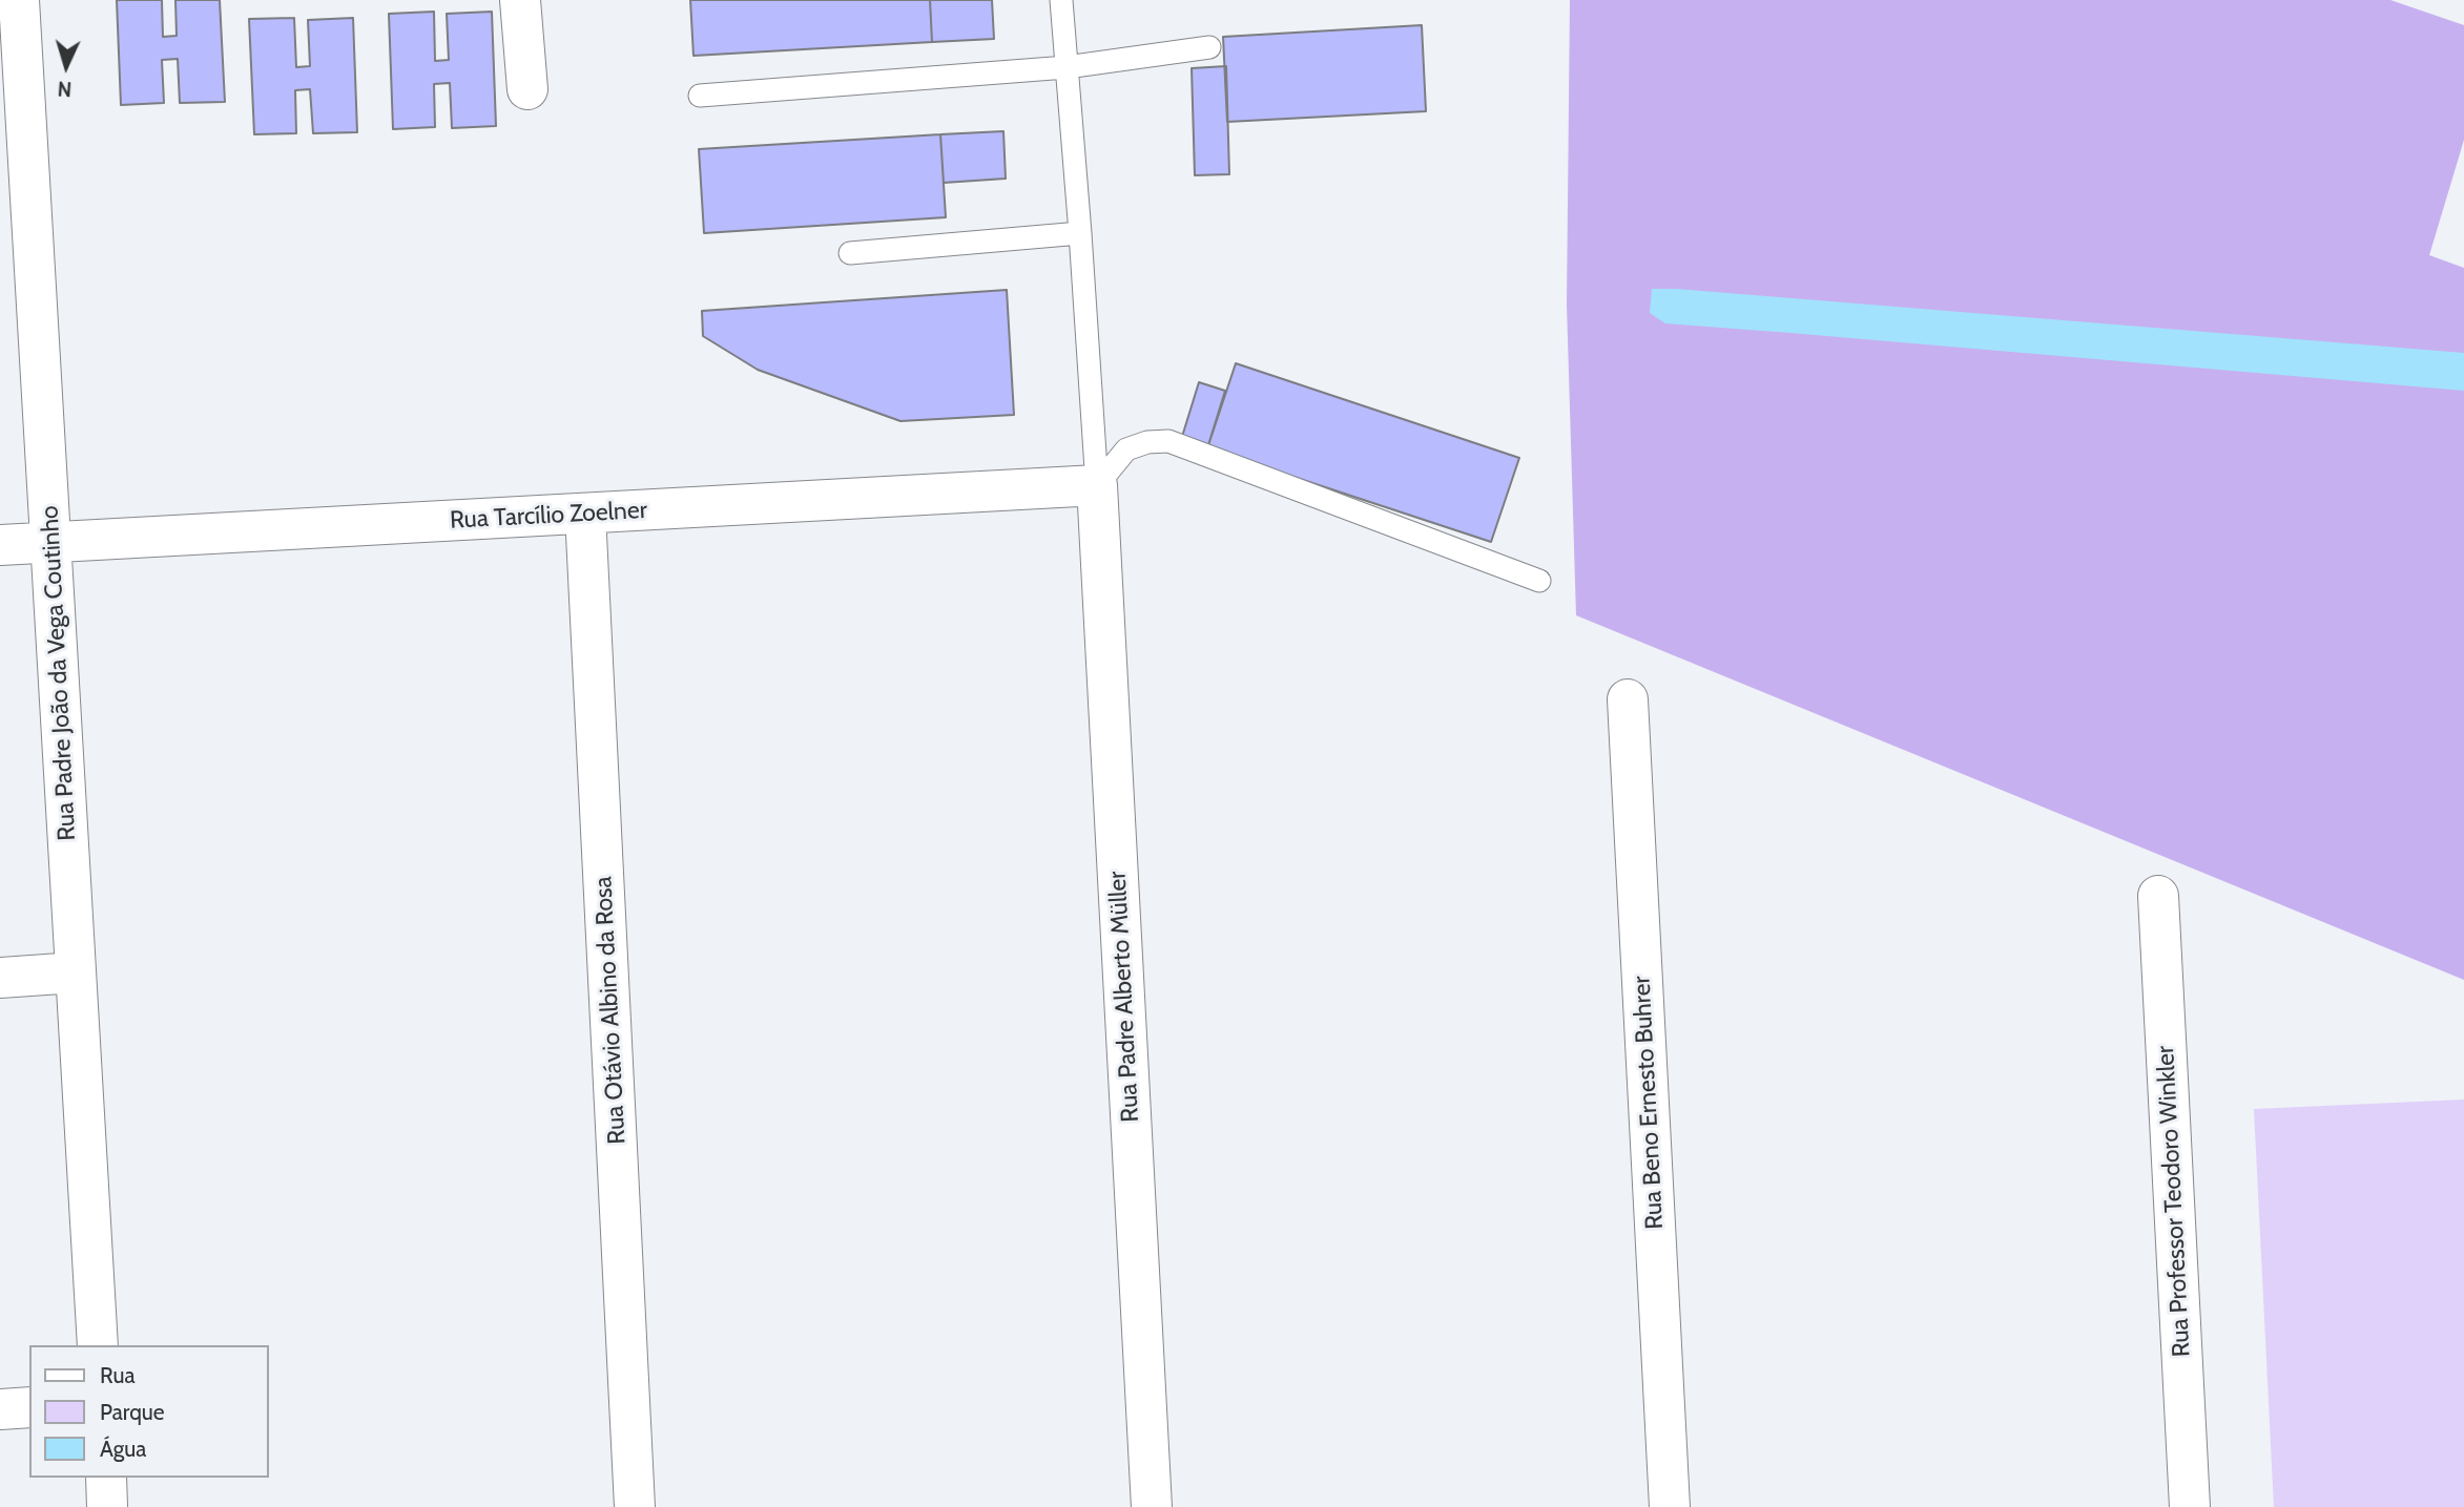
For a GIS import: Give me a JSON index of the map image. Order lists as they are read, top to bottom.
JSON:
{
  "streets": {
    "street": [
      "Rua Tarcílio Zoelner",
      "Rua Padre João da Vega Coutinho",
      "Rua Padre Alberto Müller",
      "Rua Otávio Albino da Rosa",
      "Rua Beno Ernesto Buhrer",
      "Rua Professor Teodoro Winkler"
    ]
  },
  "crossings": [
    ["Rua Tarcílio Zoelner", "Rua Padre João da Vega Coutinho"],
    ["Rua Tarcílio Zoelner", "Rua Padre Alberto Müller"],
    ["Rua Tarcílio Zoelner", "Rua Otávio Albino da Rosa"]
  ],
  "legend": ["Rua", "Parque", "Água"],
  "north": "bottom"
}
